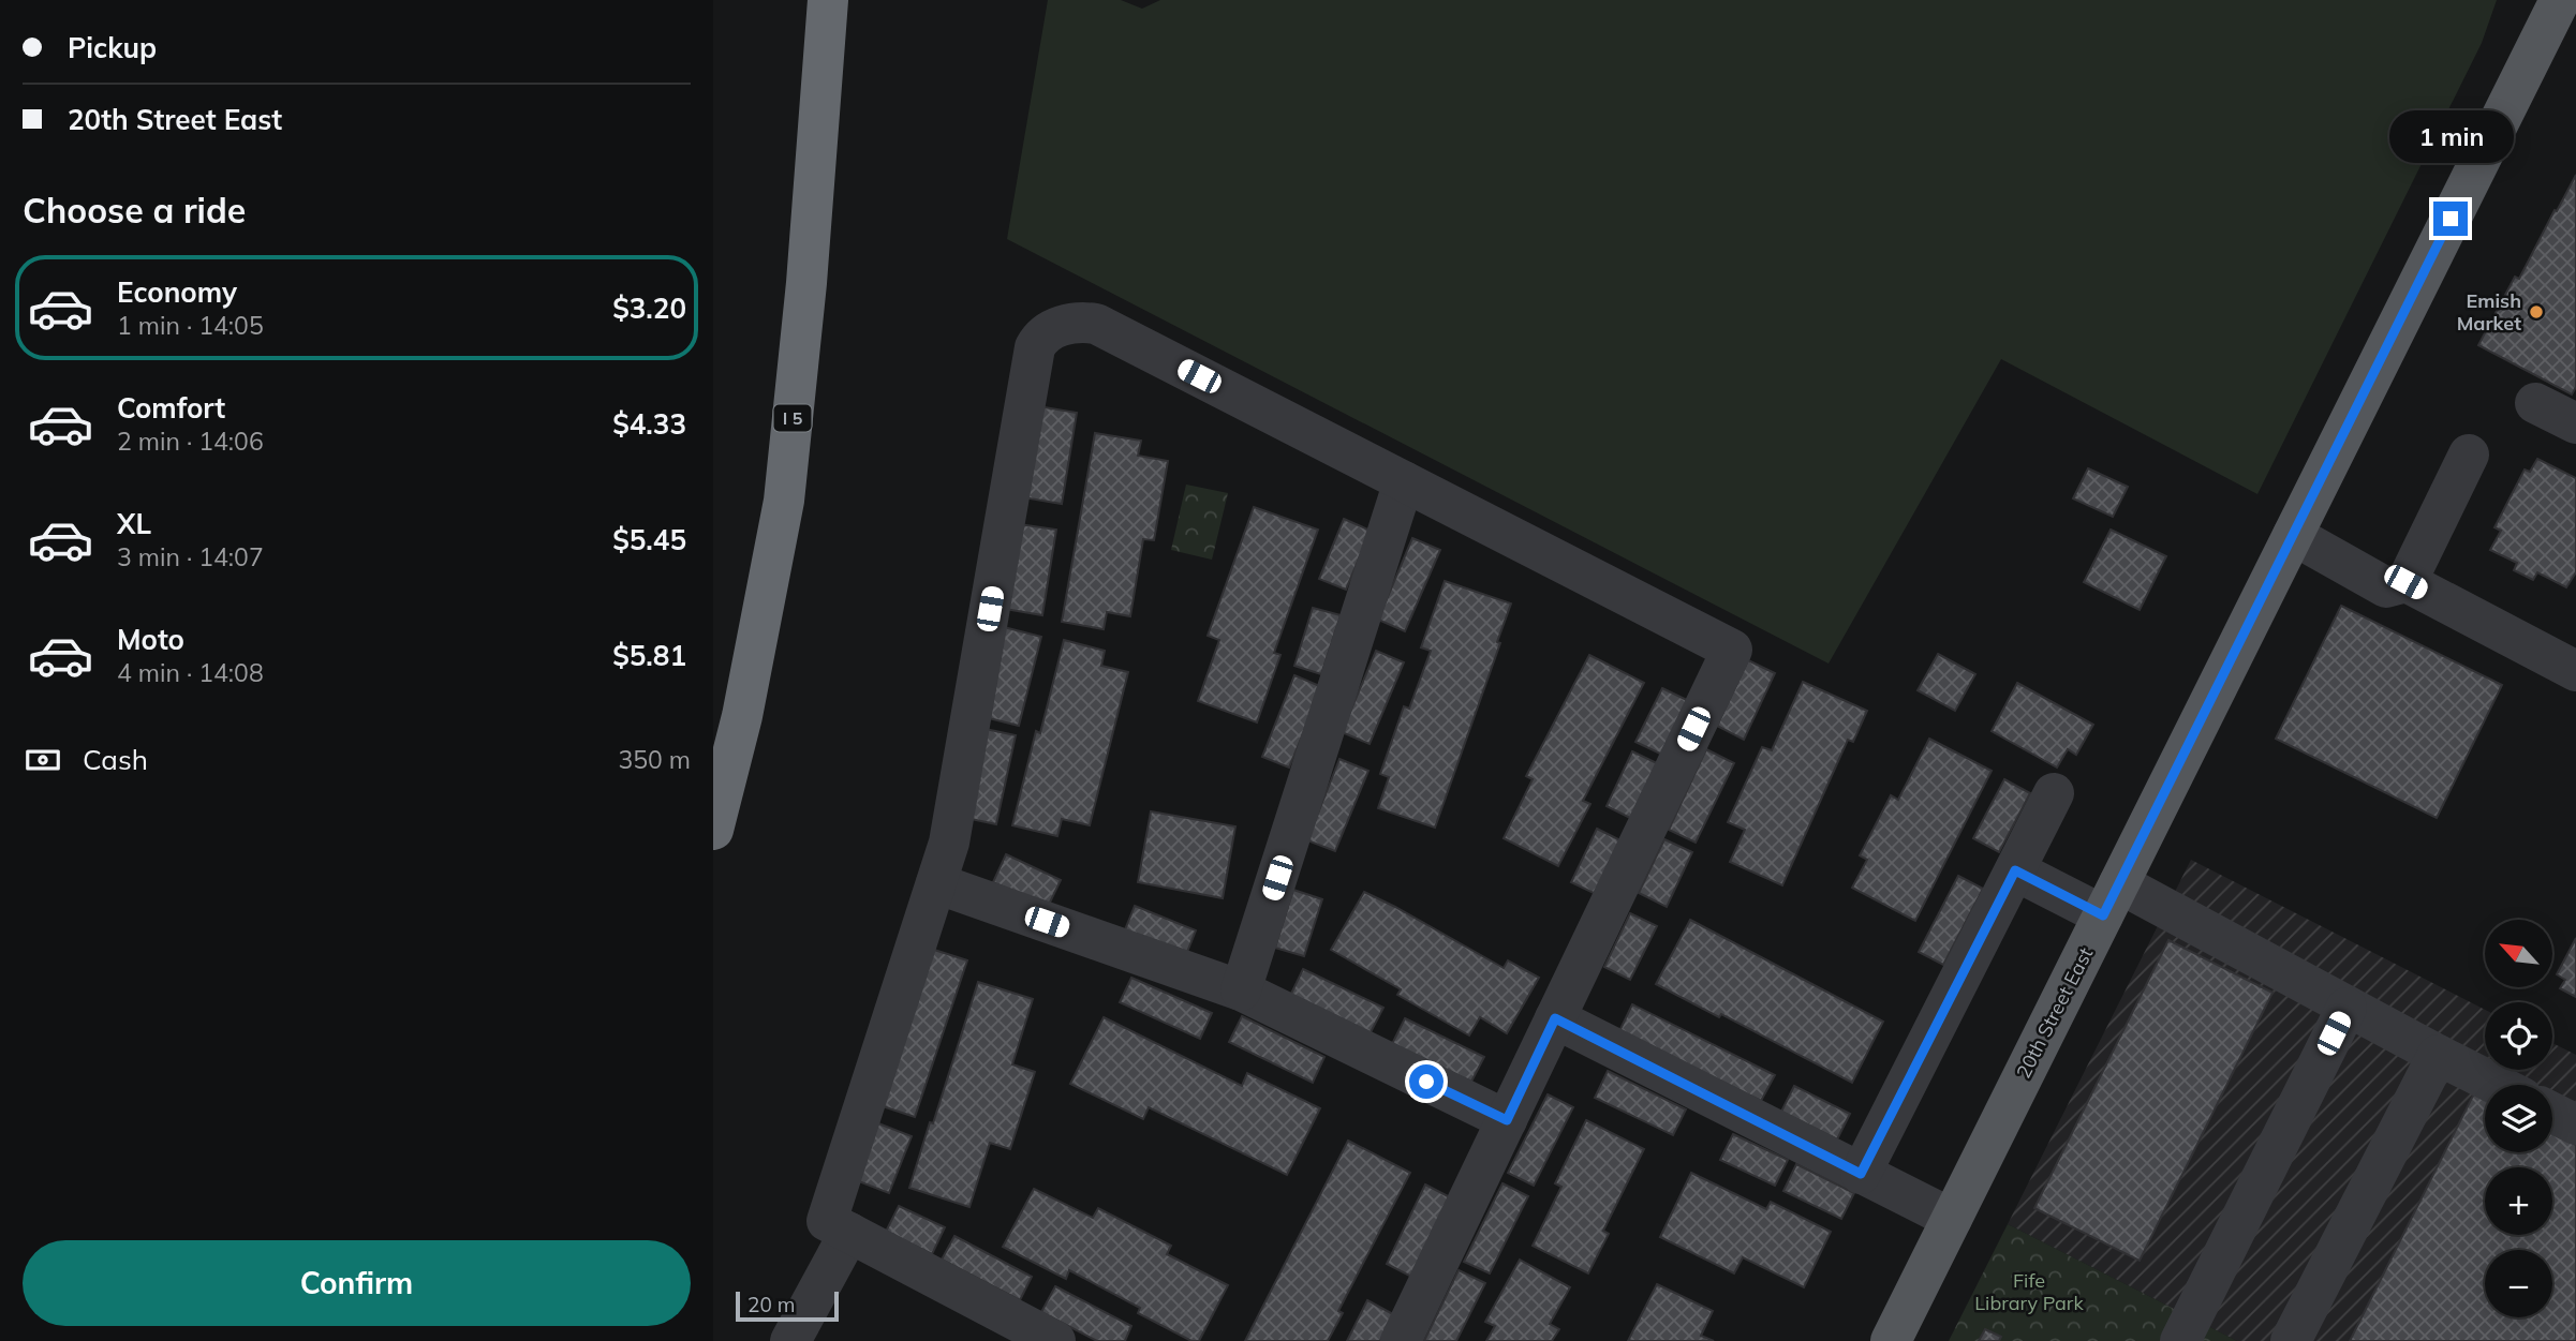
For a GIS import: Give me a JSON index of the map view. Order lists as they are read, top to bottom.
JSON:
{
  "streets": {
    "highway": ["I 5"],
    "main road": ["20th Street East"]
  },
  "parks": ["Fife Library Park"],
  "places": ["Emish Market"],
  "scale_bar": "20 m",
  "north": "top left",
  "page": {
    "banner": ["Pickup", "20th Street East"],
    "bubble": "1 min",
    "heading": "Choose a ride",
    "list": [
      {
        "name": "Economy",
        "note": "1 min · 14:05",
        "value": "$3.20"
      },
      {
        "name": "Comfort",
        "note": "2 min · 14:06",
        "value": "$4.33"
      },
      {
        "name": "XL",
        "note": "3 min · 14:07",
        "value": "$5.45"
      },
      {
        "name": "Moto",
        "note": "4 min · 14:08",
        "value": "$5.81"
      }
    ],
    "pay": ["Cash", "350 m"],
    "map_buttons": ["+", "−"],
    "buttons": "Confirm",
    "scale": "20 m"
  }
}
